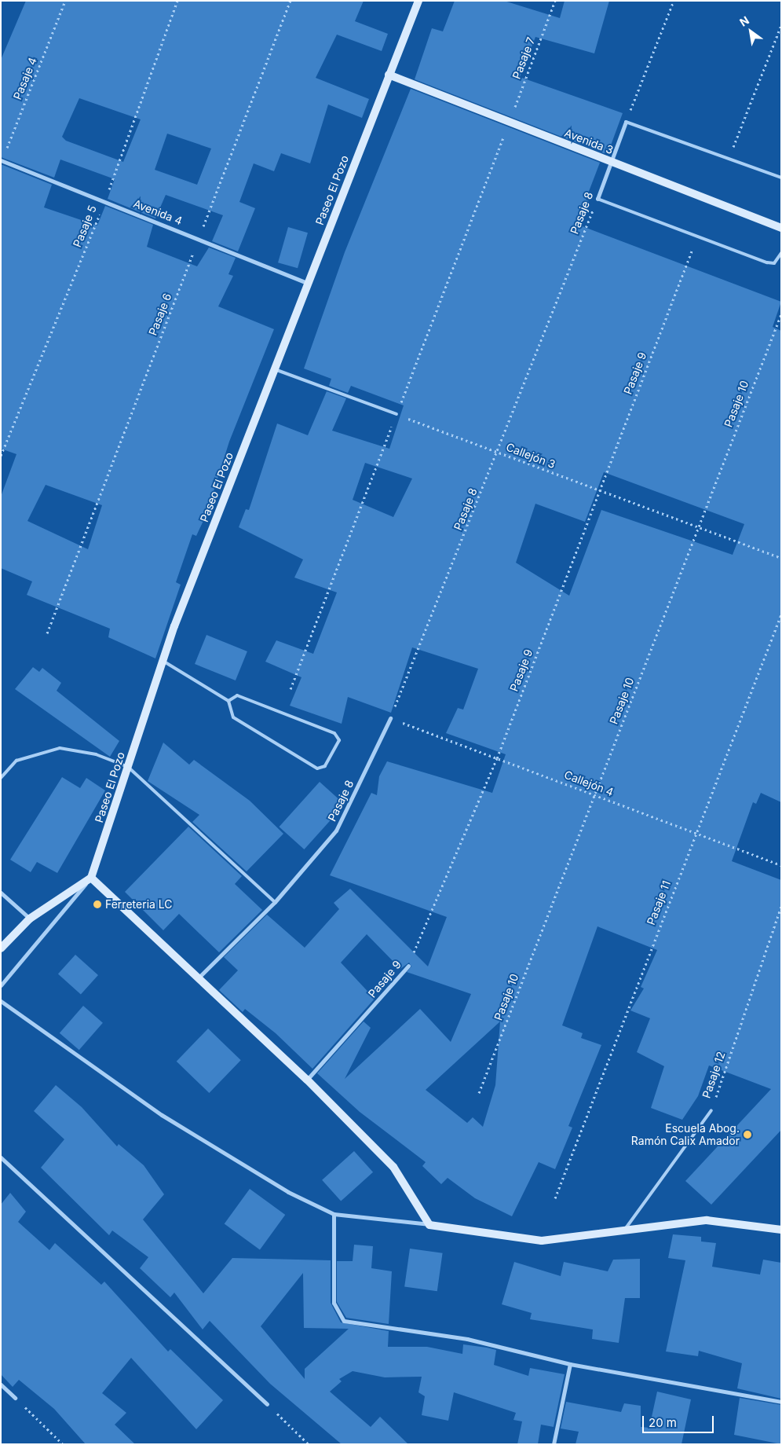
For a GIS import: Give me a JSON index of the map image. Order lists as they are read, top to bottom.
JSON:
{
  "streets": {
    "street": [
      "Avenida 3",
      "Paseo El Pozo",
      "Avenida 4",
      "Pasaje 8",
      "Pasaje 9"
    ],
    "lane": ["Pasaje 12"],
    "path": [
      "Pasaje 7",
      "Pasaje 4",
      "Pasaje 5",
      "Pasaje 6",
      "Pasaje 10",
      "Callejón 3",
      "Callejón 4",
      "Pasaje 11"
    ]
  },
  "crossings": [
    ["Pasaje 7", "Avenida 3"],
    ["Pasaje 4", "Avenida 4"],
    ["Avenida 3", "Paseo El Pozo"],
    ["Avenida 3", "Pasaje 8"],
    ["Paseo El Pozo", "Avenida 4"],
    ["Avenida 4", "Pasaje 5"],
    ["Avenida 4", "Pasaje 6"],
    ["Pasaje 8", "Callejón 3"],
    ["Pasaje 8", "Callejón 4"],
    ["Pasaje 9", "Callejón 3"],
    ["Pasaje 9", "Callejón 4"],
    ["Pasaje 10", "Callejón 3"],
    ["Pasaje 10", "Callejón 4"],
    ["Callejón 4", "Pasaje 11"]
  ],
  "places": ["Ferreteria LC", "Escuela Abog. Ramón Calix Amador"],
  "scale_bar": "20 m",
  "north": "top left"
}
